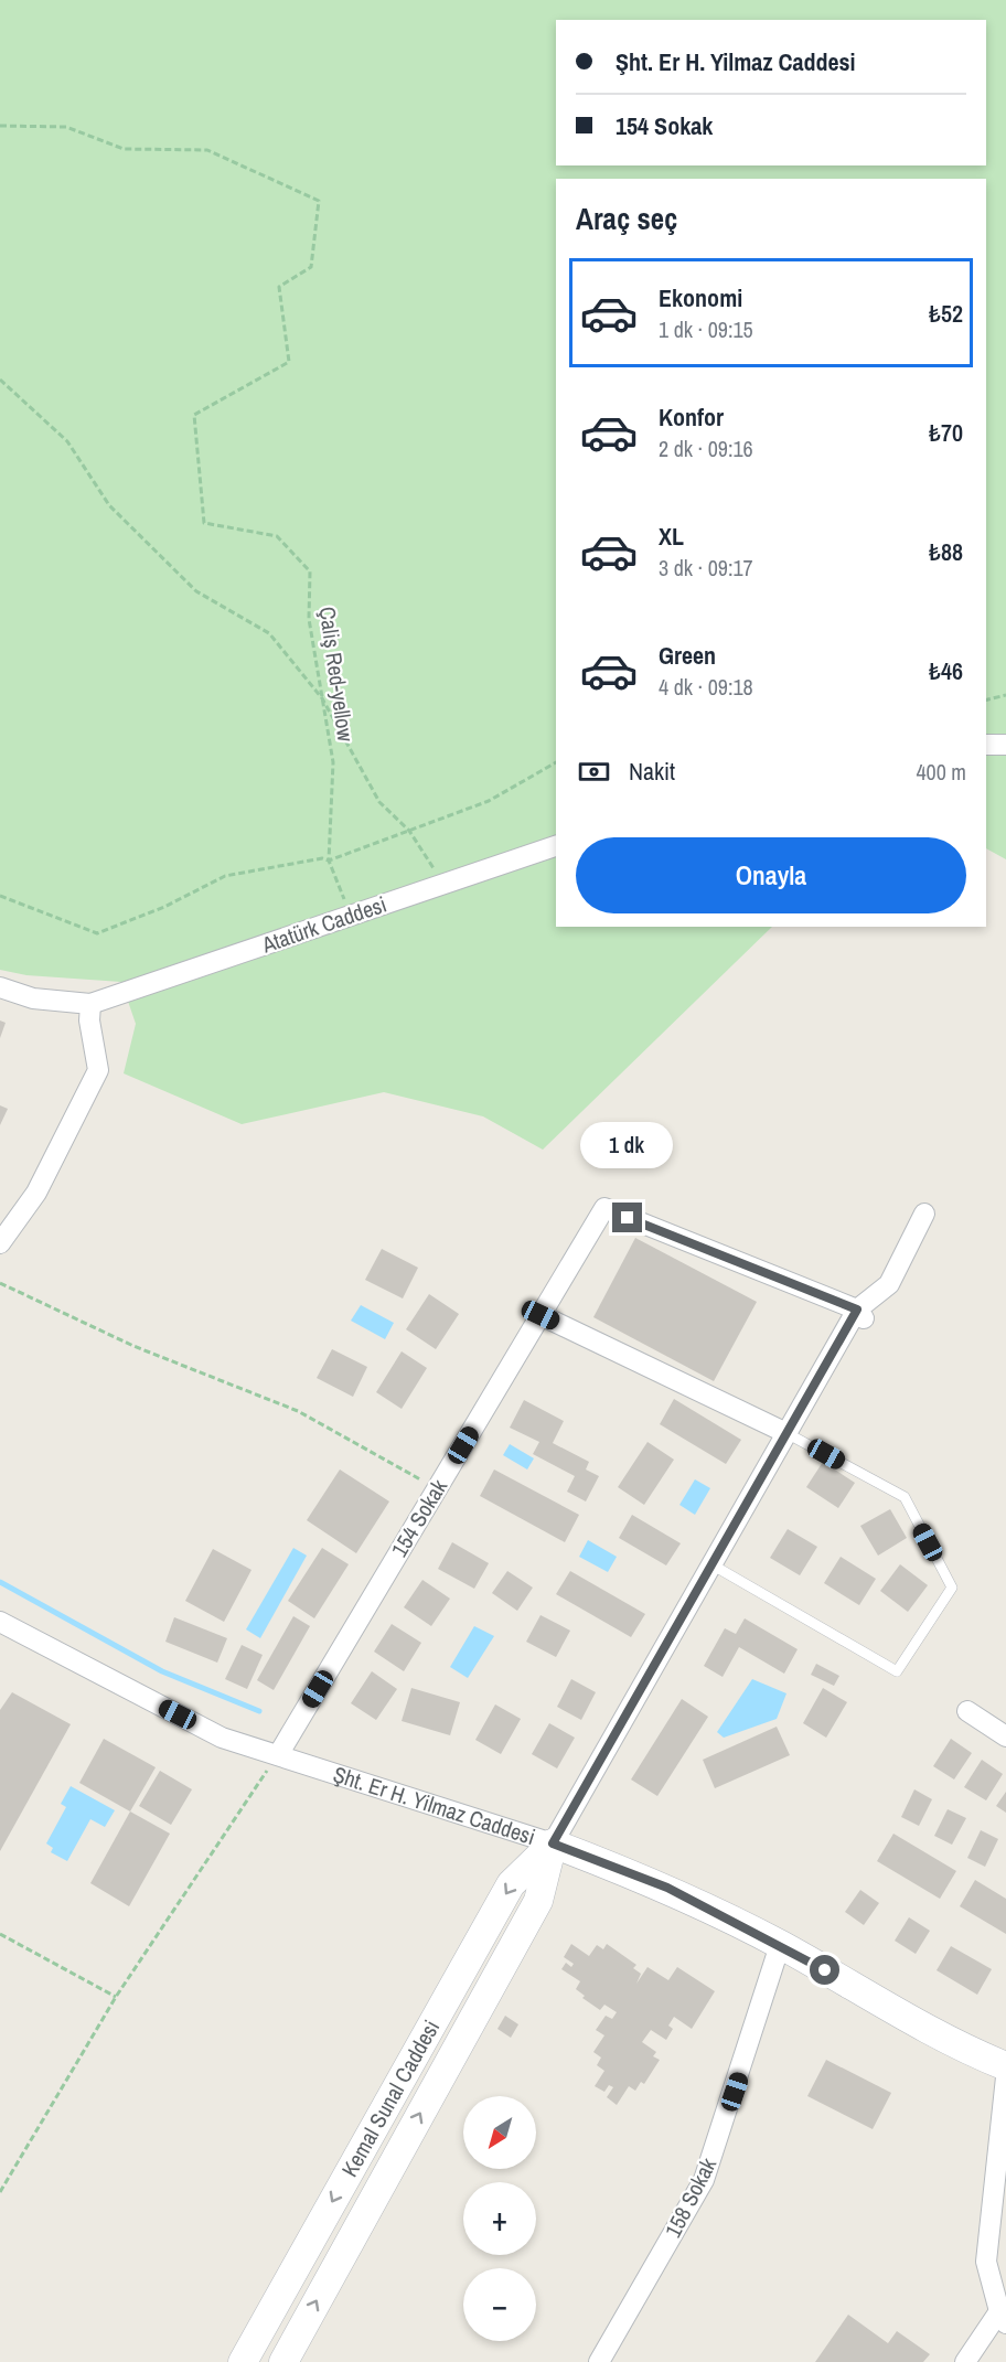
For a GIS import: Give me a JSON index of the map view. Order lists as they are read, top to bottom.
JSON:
{
  "streets": {
    "street": [
      "Atatürk Caddesi",
      "154 Sokak",
      "Şht. Er H. Yilmaz Caddesi",
      "Kemal Sunal Caddesi",
      "158 Sokak"
    ],
    "path": ["Çaliş Red-yellow"]
  },
  "crossings": [
    ["Çaliş Red-yellow", "Atatürk Caddesi"],
    ["154 Sokak", "Şht. Er H. Yilmaz Caddesi"],
    ["154 Sokak", "Kemal Sunal Caddesi"],
    ["Şht. Er H. Yilmaz Caddesi", "Kemal Sunal Caddesi"],
    ["Şht. Er H. Yilmaz Caddesi", "158 Sokak"]
  ],
  "north": "bottom left",
  "page": {
    "banner": ["Şht. Er H. Yilmaz Caddesi", "154 Sokak"],
    "heading": "Araç seç",
    "list": [
      {
        "name": "Ekonomi",
        "note": "1 dk · 09:15",
        "value": "₺52"
      },
      {
        "name": "Konfor",
        "note": "2 dk · 09:16",
        "value": "₺70"
      },
      {
        "name": "XL",
        "note": "3 dk · 09:17",
        "value": "₺88"
      },
      {
        "name": "Green",
        "note": "4 dk · 09:18",
        "value": "₺46"
      }
    ],
    "pay": ["Nakit", "400 m"],
    "buttons": "Onayla",
    "bubble": "1 dk",
    "map_buttons": ["+", "−"]
  }
}
